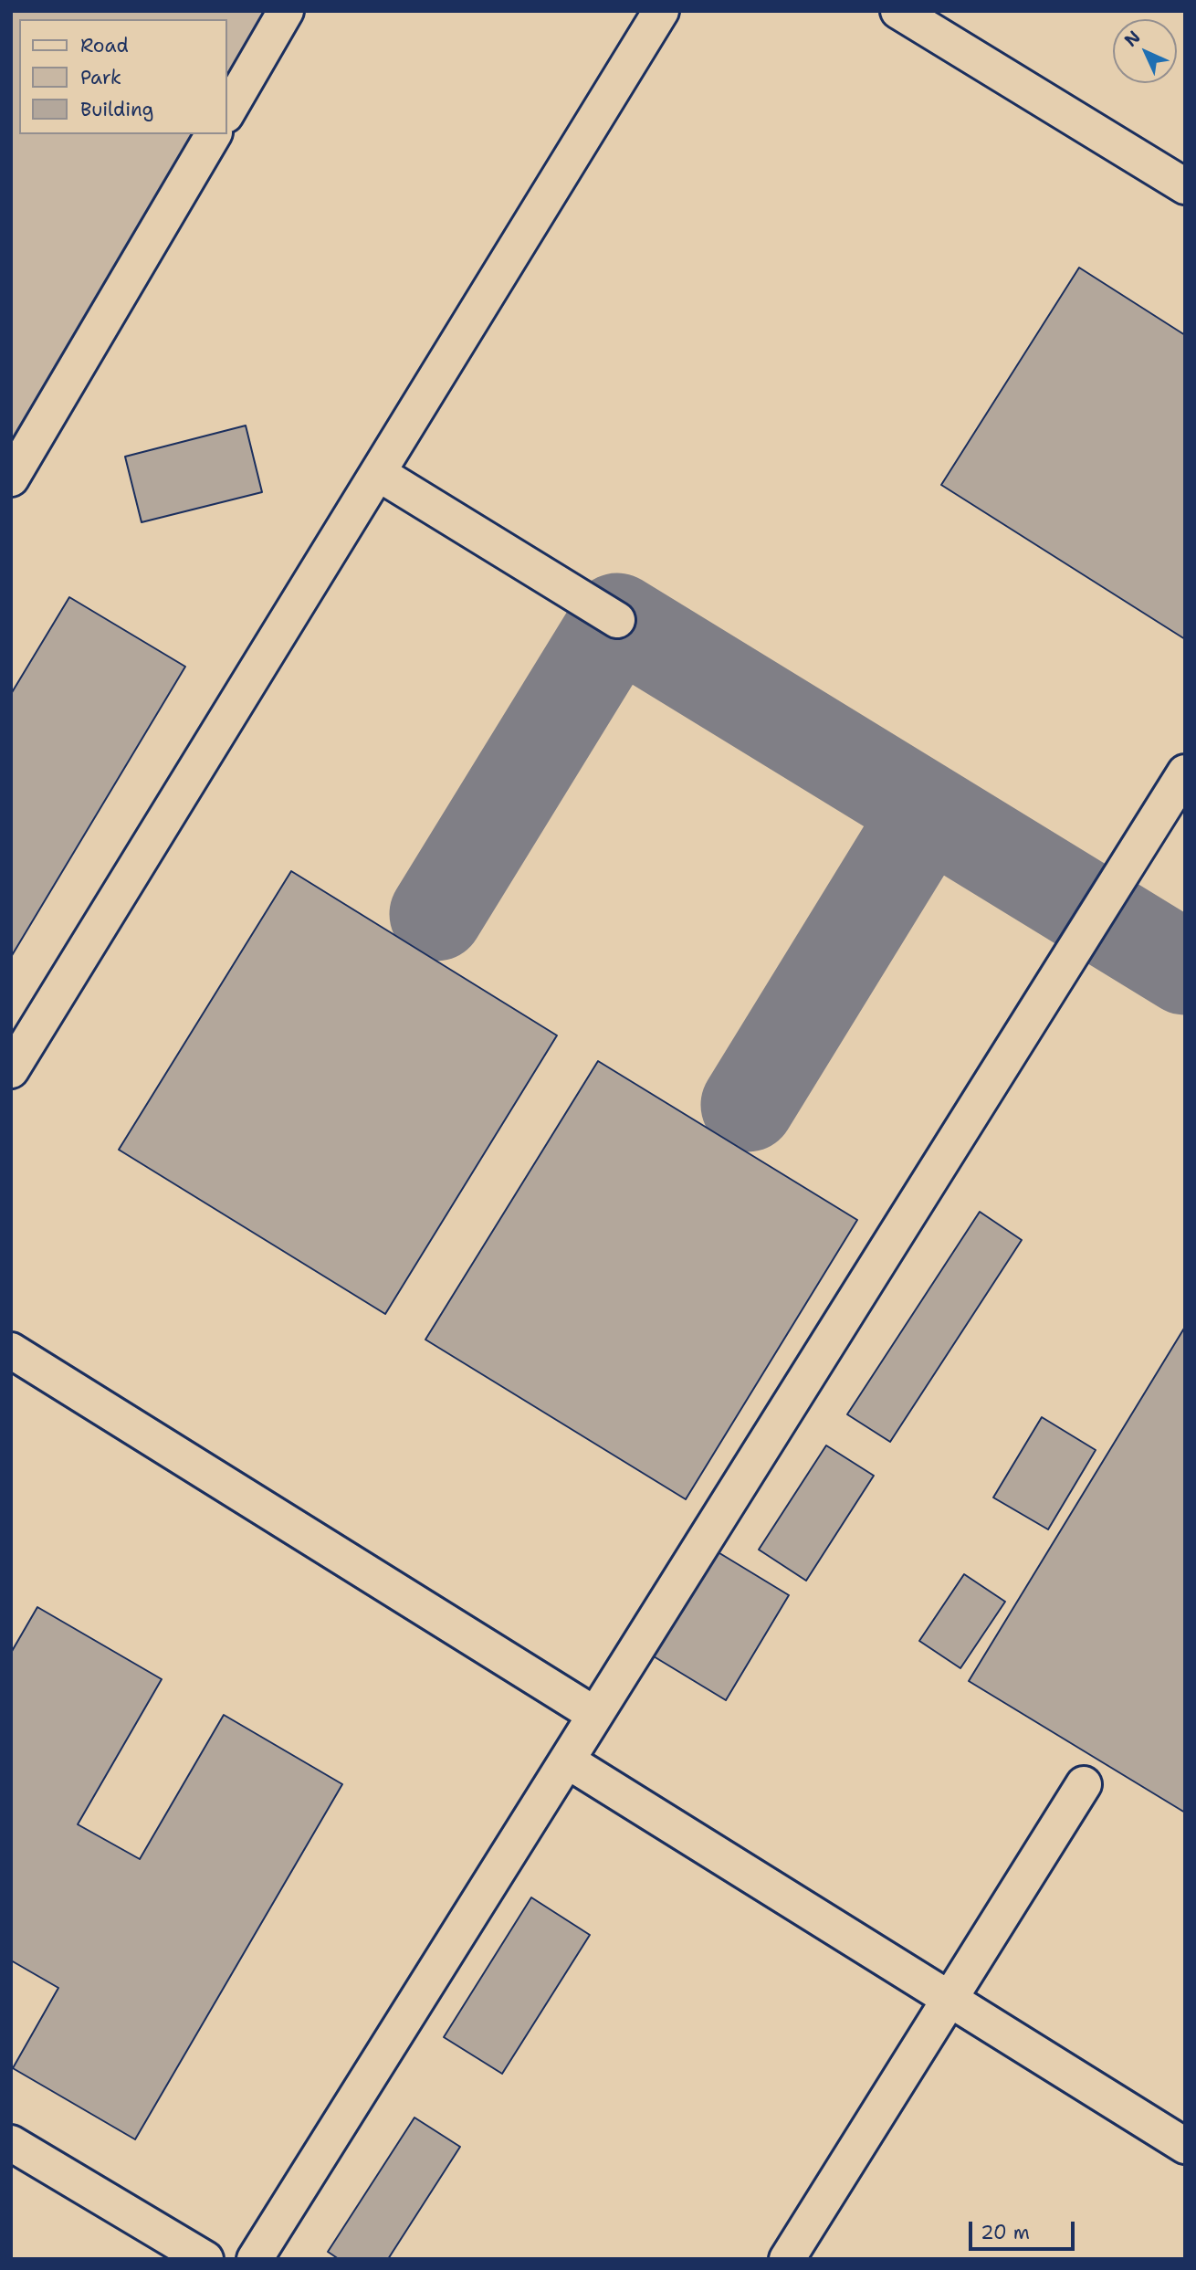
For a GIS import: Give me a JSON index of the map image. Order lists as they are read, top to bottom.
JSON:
{
  "legend": ["Road", "Park", "Building"],
  "scale_bar": "20 m",
  "north": "top left"
}
